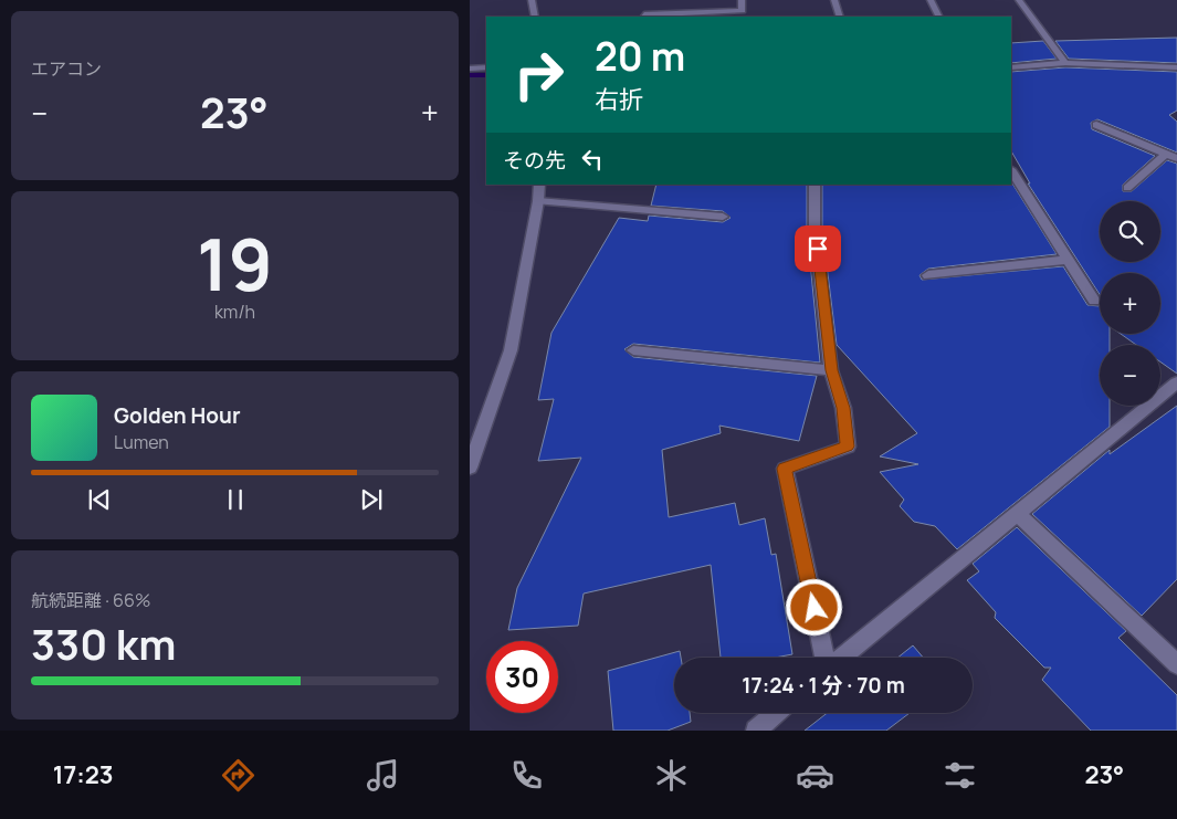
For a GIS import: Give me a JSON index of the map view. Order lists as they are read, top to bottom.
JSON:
{
  "page": {
    "tile": [
      "エアコン",
      ["19", "km/h"],
      ["航続距離 · 66%", "330 km"]
    ],
    "turn": ["20 m", "右折"],
    "heat": ["−", "23°", "+"],
    "then": "その先",
    "map_buttons": ["+", "−"],
    "song": ["Golden Hour", "Lumen"],
    "limit": "30",
    "trip": "17:24 · 1 分 · 70 m",
    "tabs": ["17:23", "23°"]
  }
}
